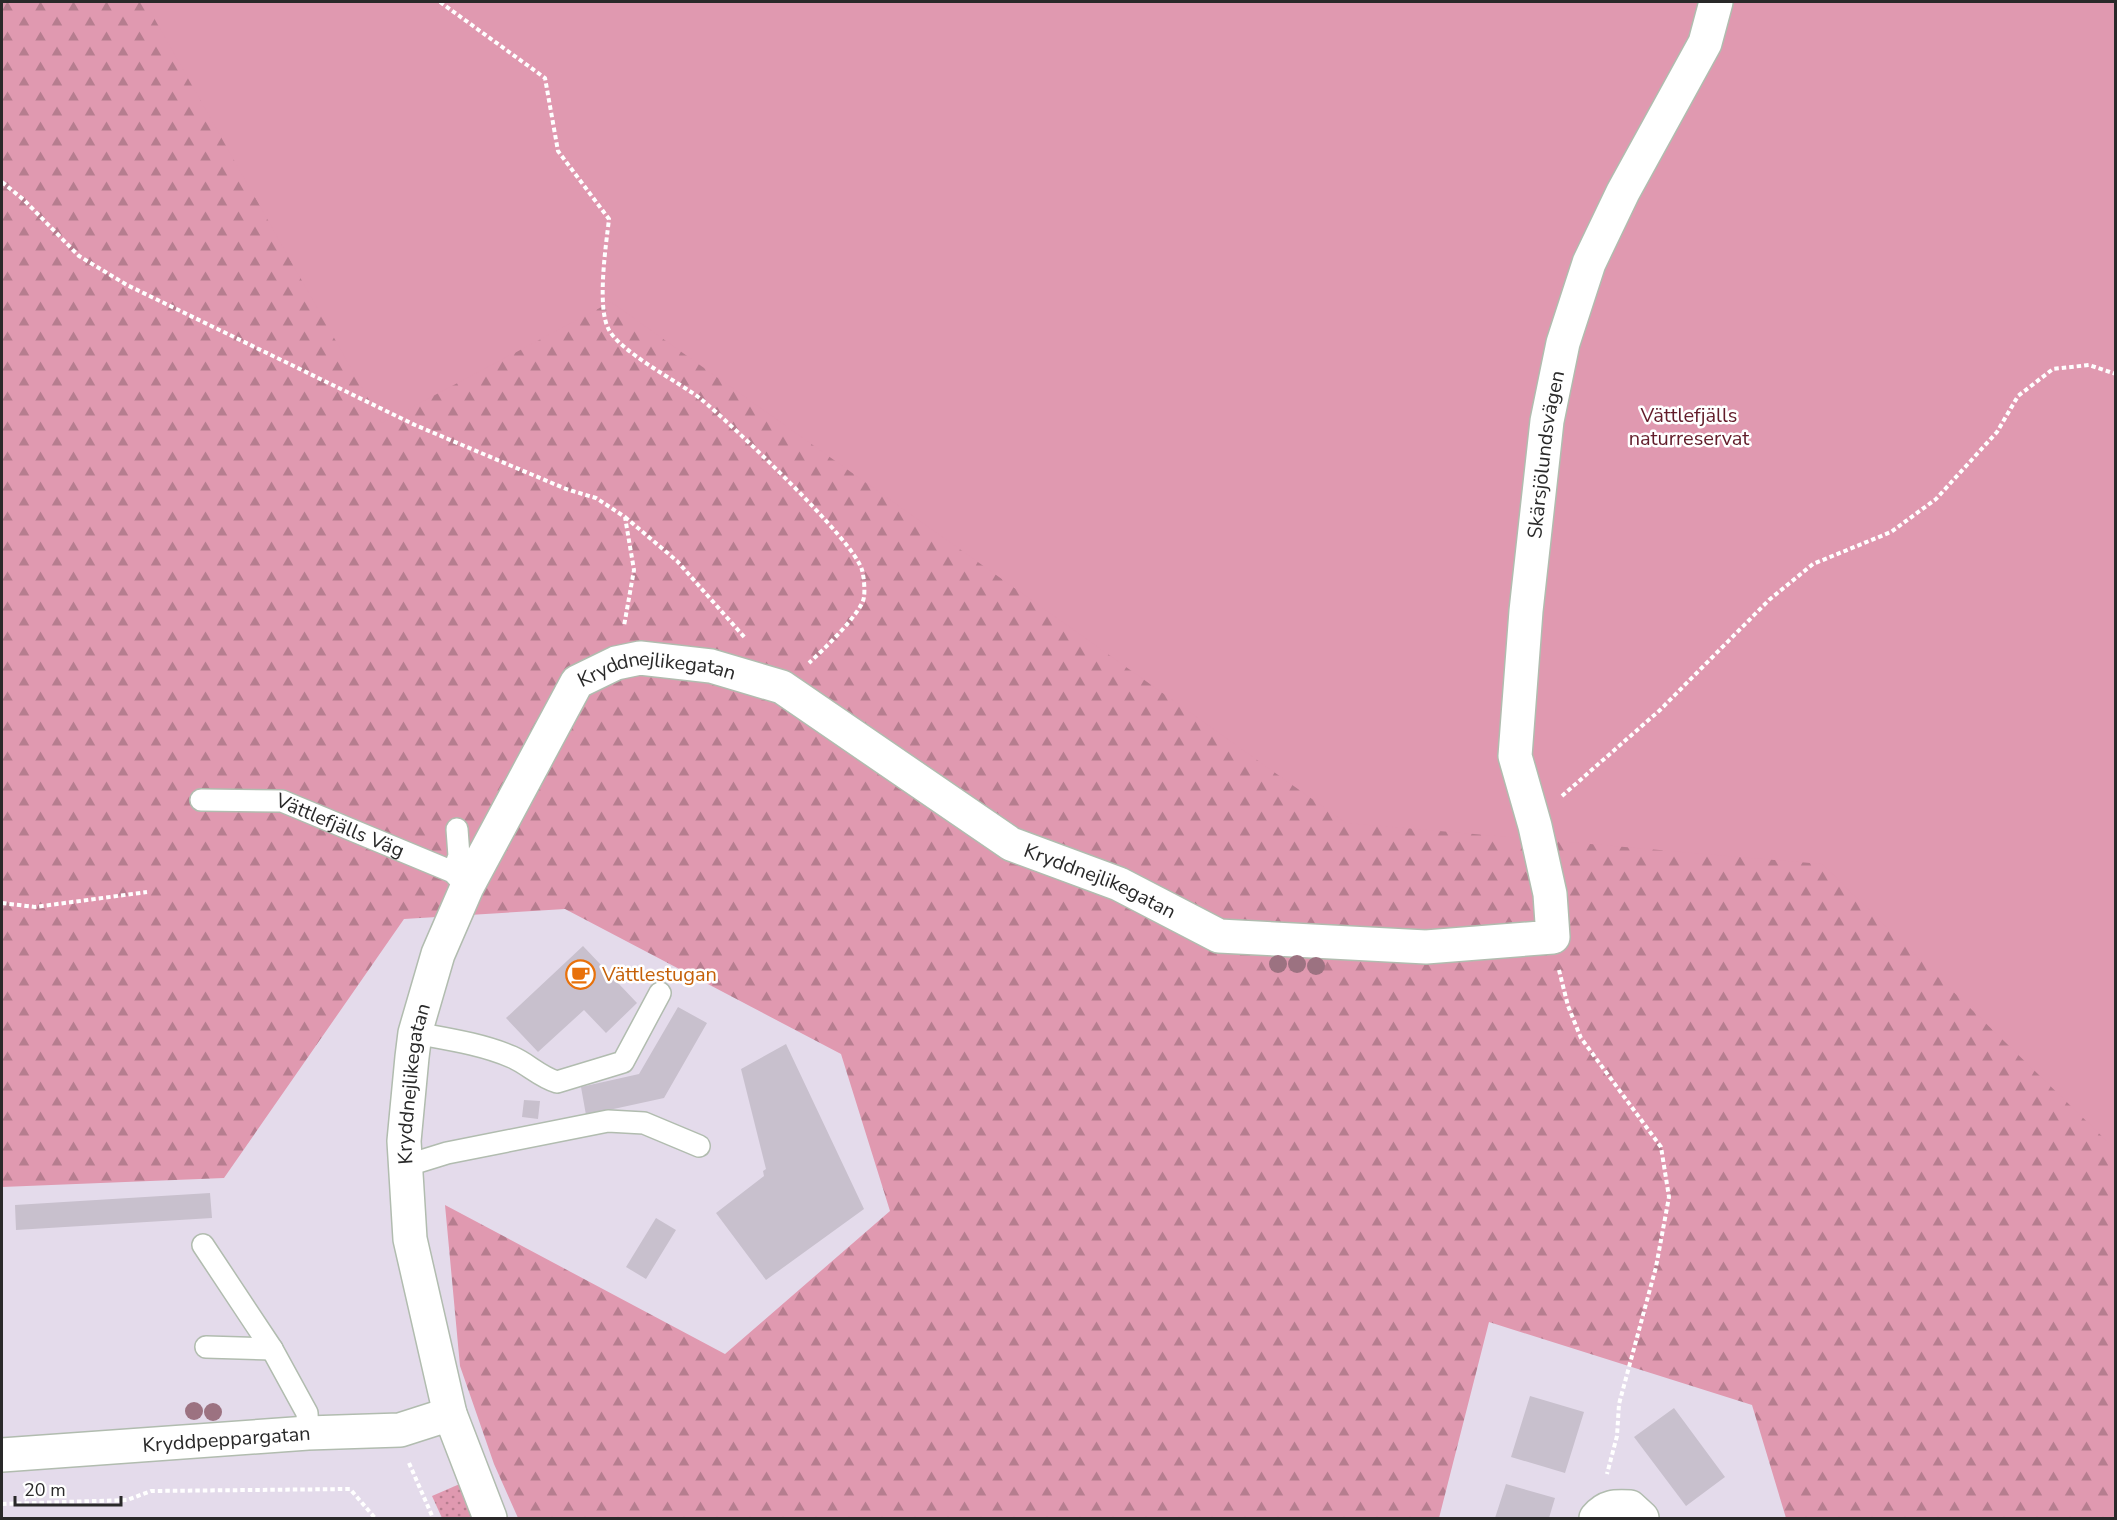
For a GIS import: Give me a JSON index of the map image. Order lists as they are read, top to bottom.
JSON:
{
  "streets": {
    "street": ["Skärsjölundsvägen", "Kryddnejlikegatan", "Kryddpeppargatan"],
    "lane": ["Vättlefjälls Väg"]
  },
  "crossings": [
    ["Skärsjölundsvägen", "Kryddnejlikegatan"],
    ["Kryddnejlikegatan", "Vättlefjälls Väg"],
    ["Kryddnejlikegatan", "Kryddpeppargatan"]
  ],
  "parks": ["Vättlefjälls naturreservat"],
  "places": {
    "cafe": ["Vättlestugan"]
  },
  "scale_bar": "20 m"
}
